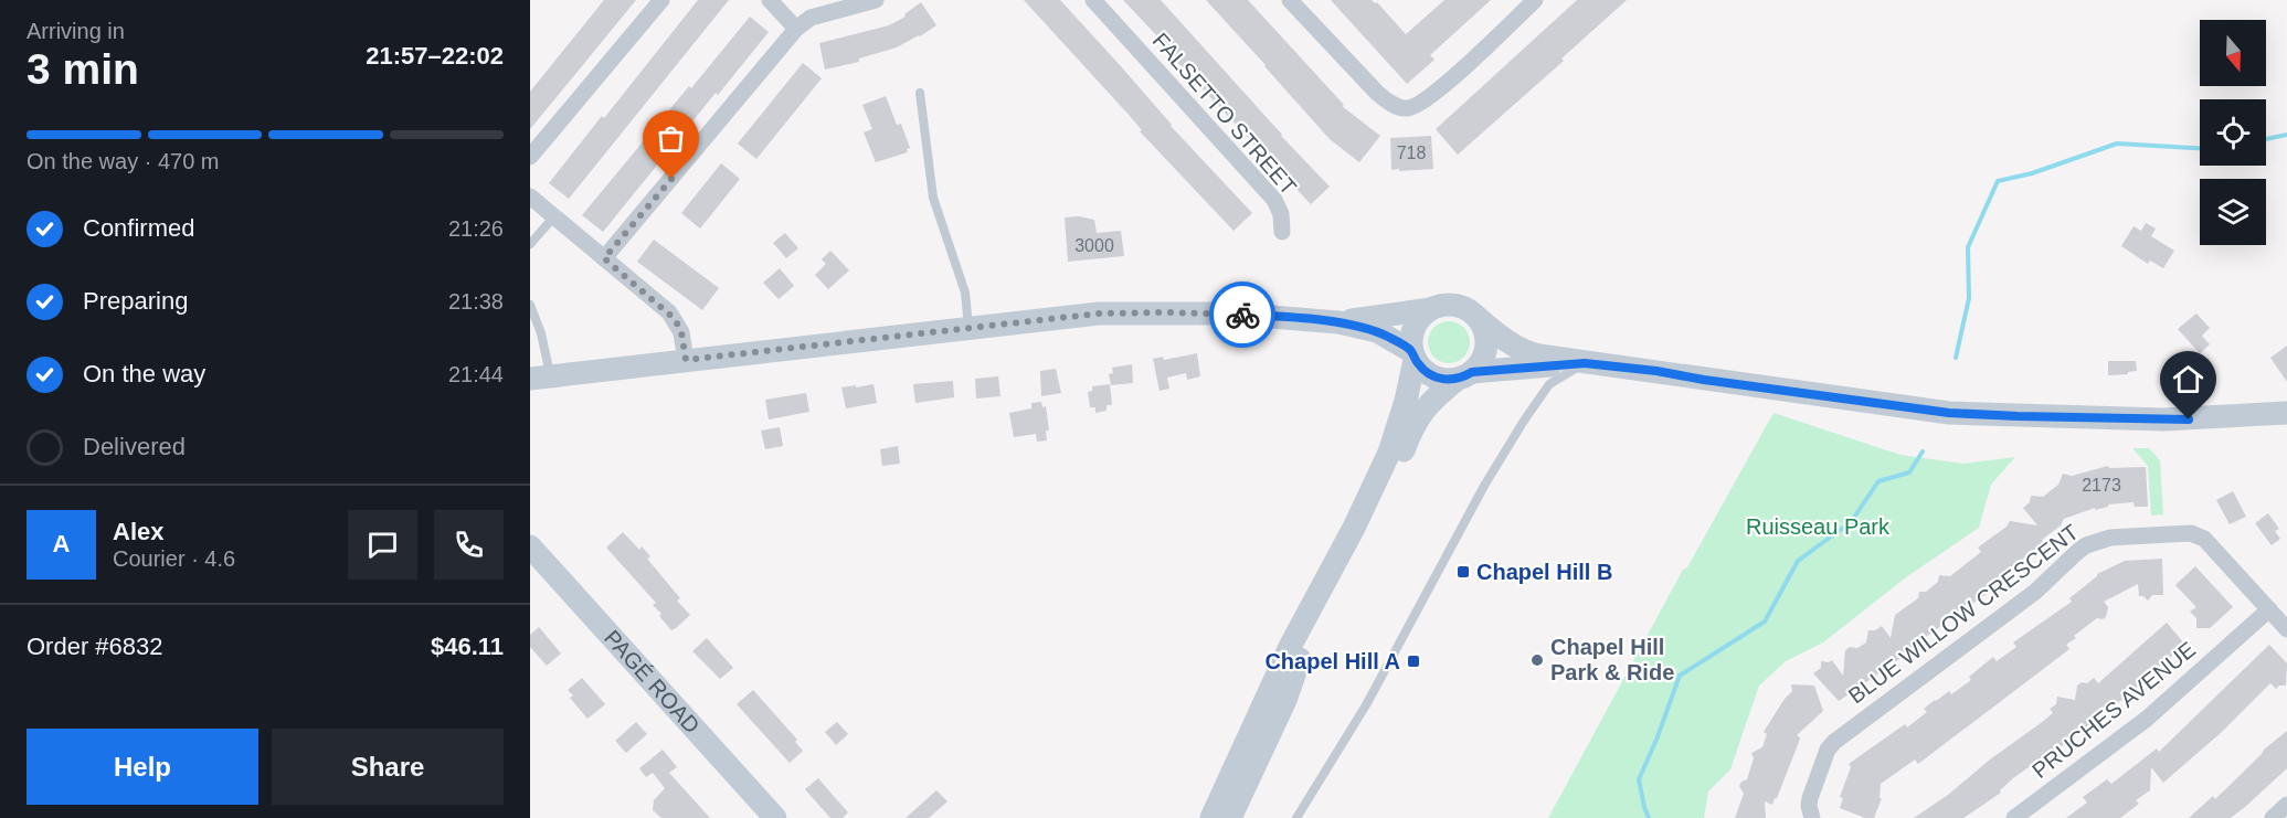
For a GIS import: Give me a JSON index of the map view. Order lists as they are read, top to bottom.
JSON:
{
  "streets": {
    "main road": ["PAGÉ ROAD"],
    "street": ["FALSETTO STREET", "BLUE WILLOW CRESCENT", "PRUCHES AVENUE"]
  },
  "crossings": [
    ["BLUE WILLOW CRESCENT", "PRUCHES AVENUE"]
  ],
  "parks": ["Ruisseau Park"],
  "places": {
    "transit": ["Chapel Hill B", "Chapel Hill A"],
    "other": ["Chapel Hill Park & Ride"]
  },
  "house_numbers": ["718", "3000", "2173"],
  "north": "bottom",
  "page": {
    "heading": ["3 min", "Arriving in", "21:57–22:02"],
    "panel": [
      "Alex",
      "Courier · 4.6",
      "Order #6832",
      "$46.11"
    ],
    "bar": "On the way · 470 m",
    "list": [
      ["Confirmed", "21:26"],
      ["Preparing", "21:38"],
      ["On the way", "21:44"],
      "Delivered"
    ],
    "round": "A",
    "buttons": ["Help", "Share"]
  }
}
